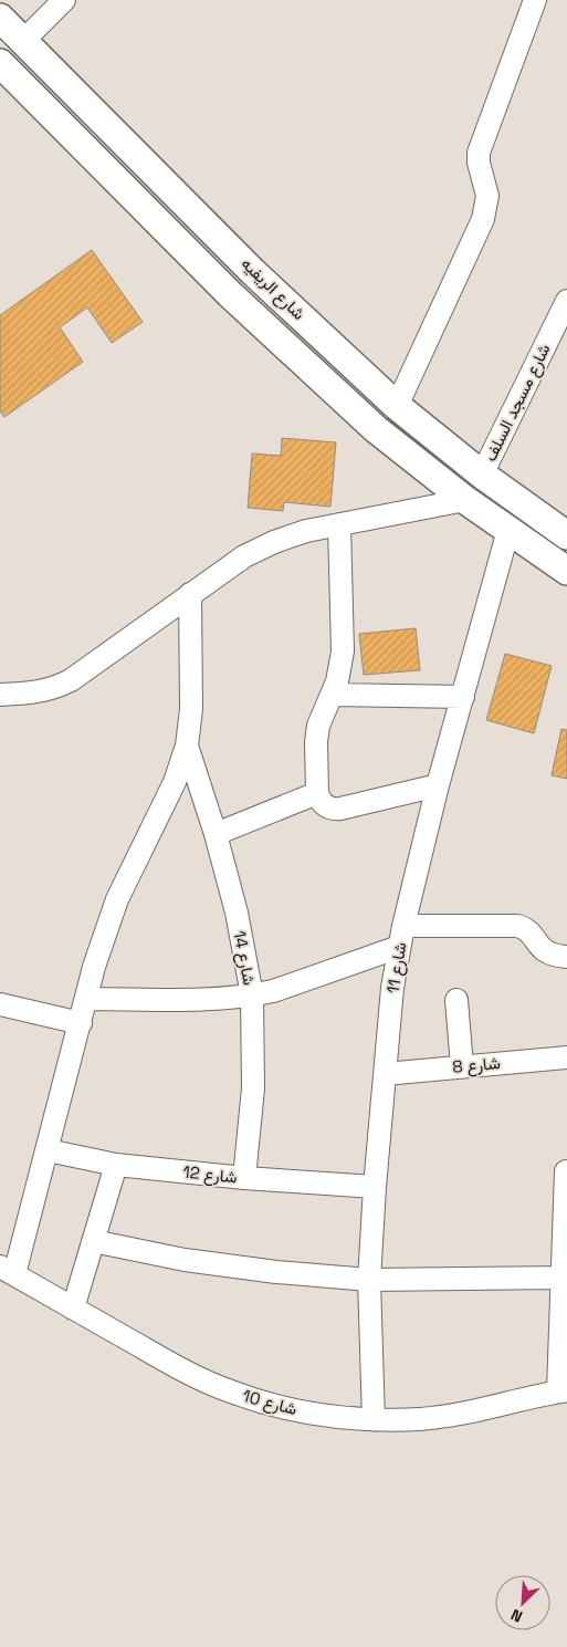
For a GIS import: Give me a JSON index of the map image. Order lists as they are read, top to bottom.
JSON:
{
  "streets": {
    "street": [
      "شارع الريفيه",
      "شارع مسجد السلف",
      "شارع 14",
      "شارع 11",
      "شارع 8",
      "شارع 12",
      "شارع 10"
    ]
  },
  "crossings": [
    ["شارع الريفيه", "شارع مسجد السلف"],
    ["شارع الريفيه", "شارع 11"],
    ["شارع 14", "شارع 12"],
    ["شارع 11", "شارع 8"],
    ["شارع 11", "شارع 12"],
    ["شارع 11", "شارع 10"]
  ],
  "north": "bottom left"
}
